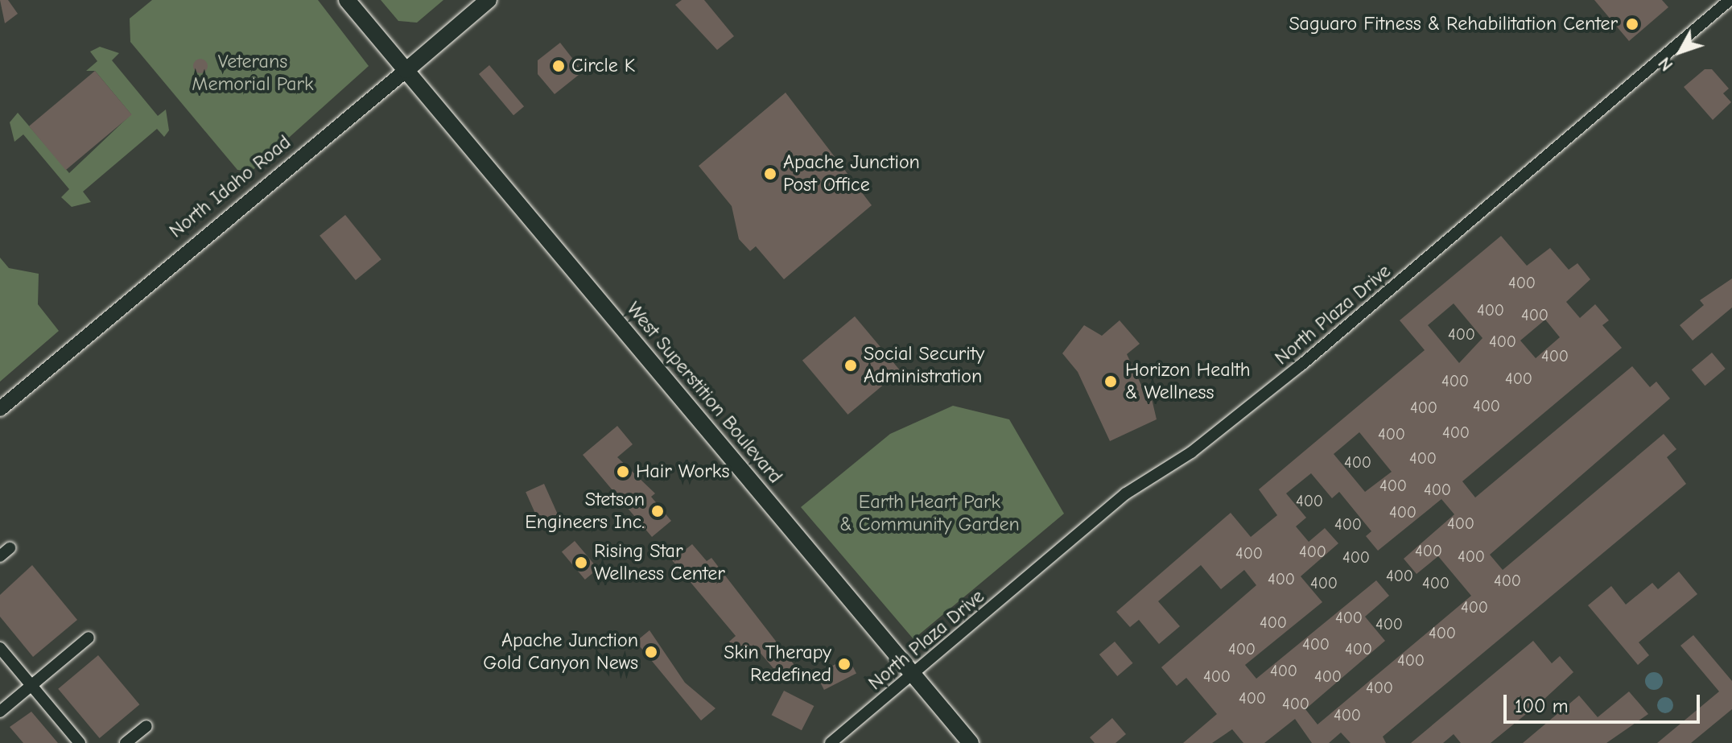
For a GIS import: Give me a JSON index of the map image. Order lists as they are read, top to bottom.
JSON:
{
  "streets": {
    "main road": ["North Idaho Road", "West Superstition Boulevard"],
    "street": ["North Plaza Drive"]
  },
  "crossings": [
    ["North Idaho Road", "West Superstition Boulevard"],
    ["North Plaza Drive", "West Superstition Boulevard"]
  ],
  "parks": ["Veterans Memorial Park", "Earth Heart Park & Community Garden"],
  "places": [
    "Saguaro Fitness & Rehabilitation Center",
    "Circle K",
    "Apache Junction Post Office",
    "Social Security Administration",
    "Horizon Health & Wellness",
    "Hair Works",
    "Stetson Engineers Inc.",
    "Rising Star Wellness Center",
    "Apache Junction Gold Canyon News",
    "Skin Therapy Redefined"
  ],
  "house_numbers": [
    "400",
    "400",
    "400",
    "400",
    "400",
    "400",
    "400",
    "400",
    "400",
    "400",
    "400",
    "400",
    "400",
    "400",
    "400",
    "400",
    "400",
    "400",
    "400",
    "400",
    "400",
    "400",
    "400",
    "400",
    "400",
    "400",
    "400",
    "400",
    "400",
    "400",
    "400",
    "400",
    "400",
    "400",
    "400",
    "400",
    "400",
    "400",
    "400",
    "400",
    "400",
    "400",
    "400",
    "400",
    "400",
    "400"
  ],
  "scale_bar": "100 m",
  "north": "bottom left"
}
